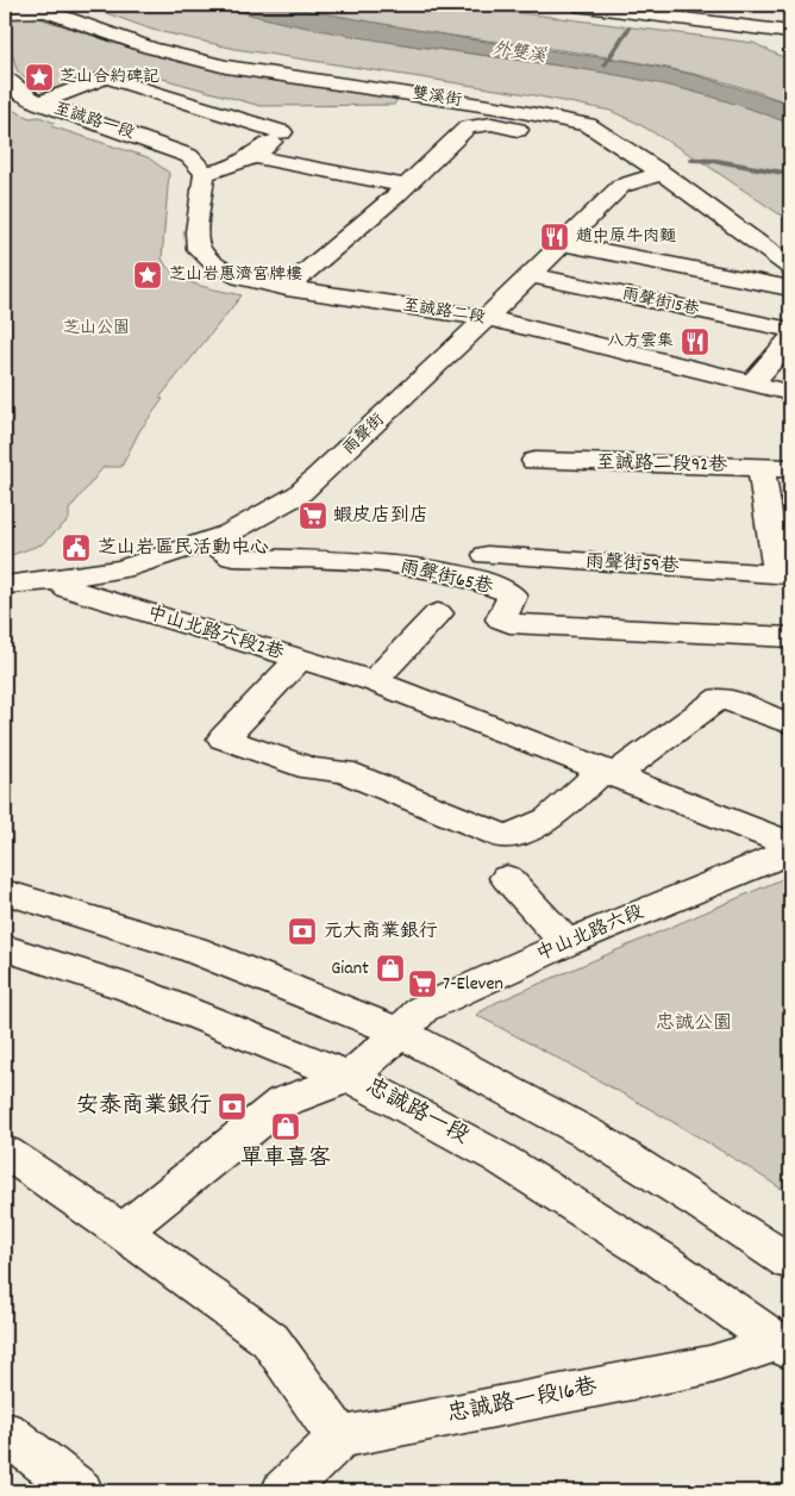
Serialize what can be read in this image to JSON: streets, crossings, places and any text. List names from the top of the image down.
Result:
{
  "streets": {
    "street": [
      "雙溪街",
      "至誠路一段",
      "雨聲街15巷",
      "至誠路二段",
      "雨聲街",
      "至誠路二段92巷",
      "雨聲街59巷",
      "雨聲街65巷",
      "中山北路六段2巷",
      "中山北路六段",
      "忠誠路一段",
      "忠誠路一段16巷"
    ]
  },
  "crossings": [
    ["雙溪街", "雨聲街"],
    ["至誠路一段", "至誠路二段"],
    ["雨聲街15巷", "雨聲街"],
    ["至誠路二段", "雨聲街"],
    ["雨聲街", "雨聲街65巷"],
    ["雨聲街", "中山北路六段2巷"],
    ["中山北路六段2巷", "中山北路六段"],
    ["中山北路六段", "忠誠路一段"],
    ["忠誠路一段", "忠誠路一段16巷"]
  ],
  "water": ["外雙溪"],
  "parks": ["芝山公園", "忠誠公園"],
  "places": {
    "place": ["芝山合約碑記", "芝山岩惠濟宮牌樓"],
    "restaurant": ["趙中原牛肉麵", "八方雲集"],
    "supermarket": ["蝦皮店到店", "7-Eleven"],
    "public building": ["芝山岩區民活動中心"],
    "bank": ["元大商業銀行", "安泰商業銀行"],
    "shop": ["Giant", "單車喜客"]
  }
}
